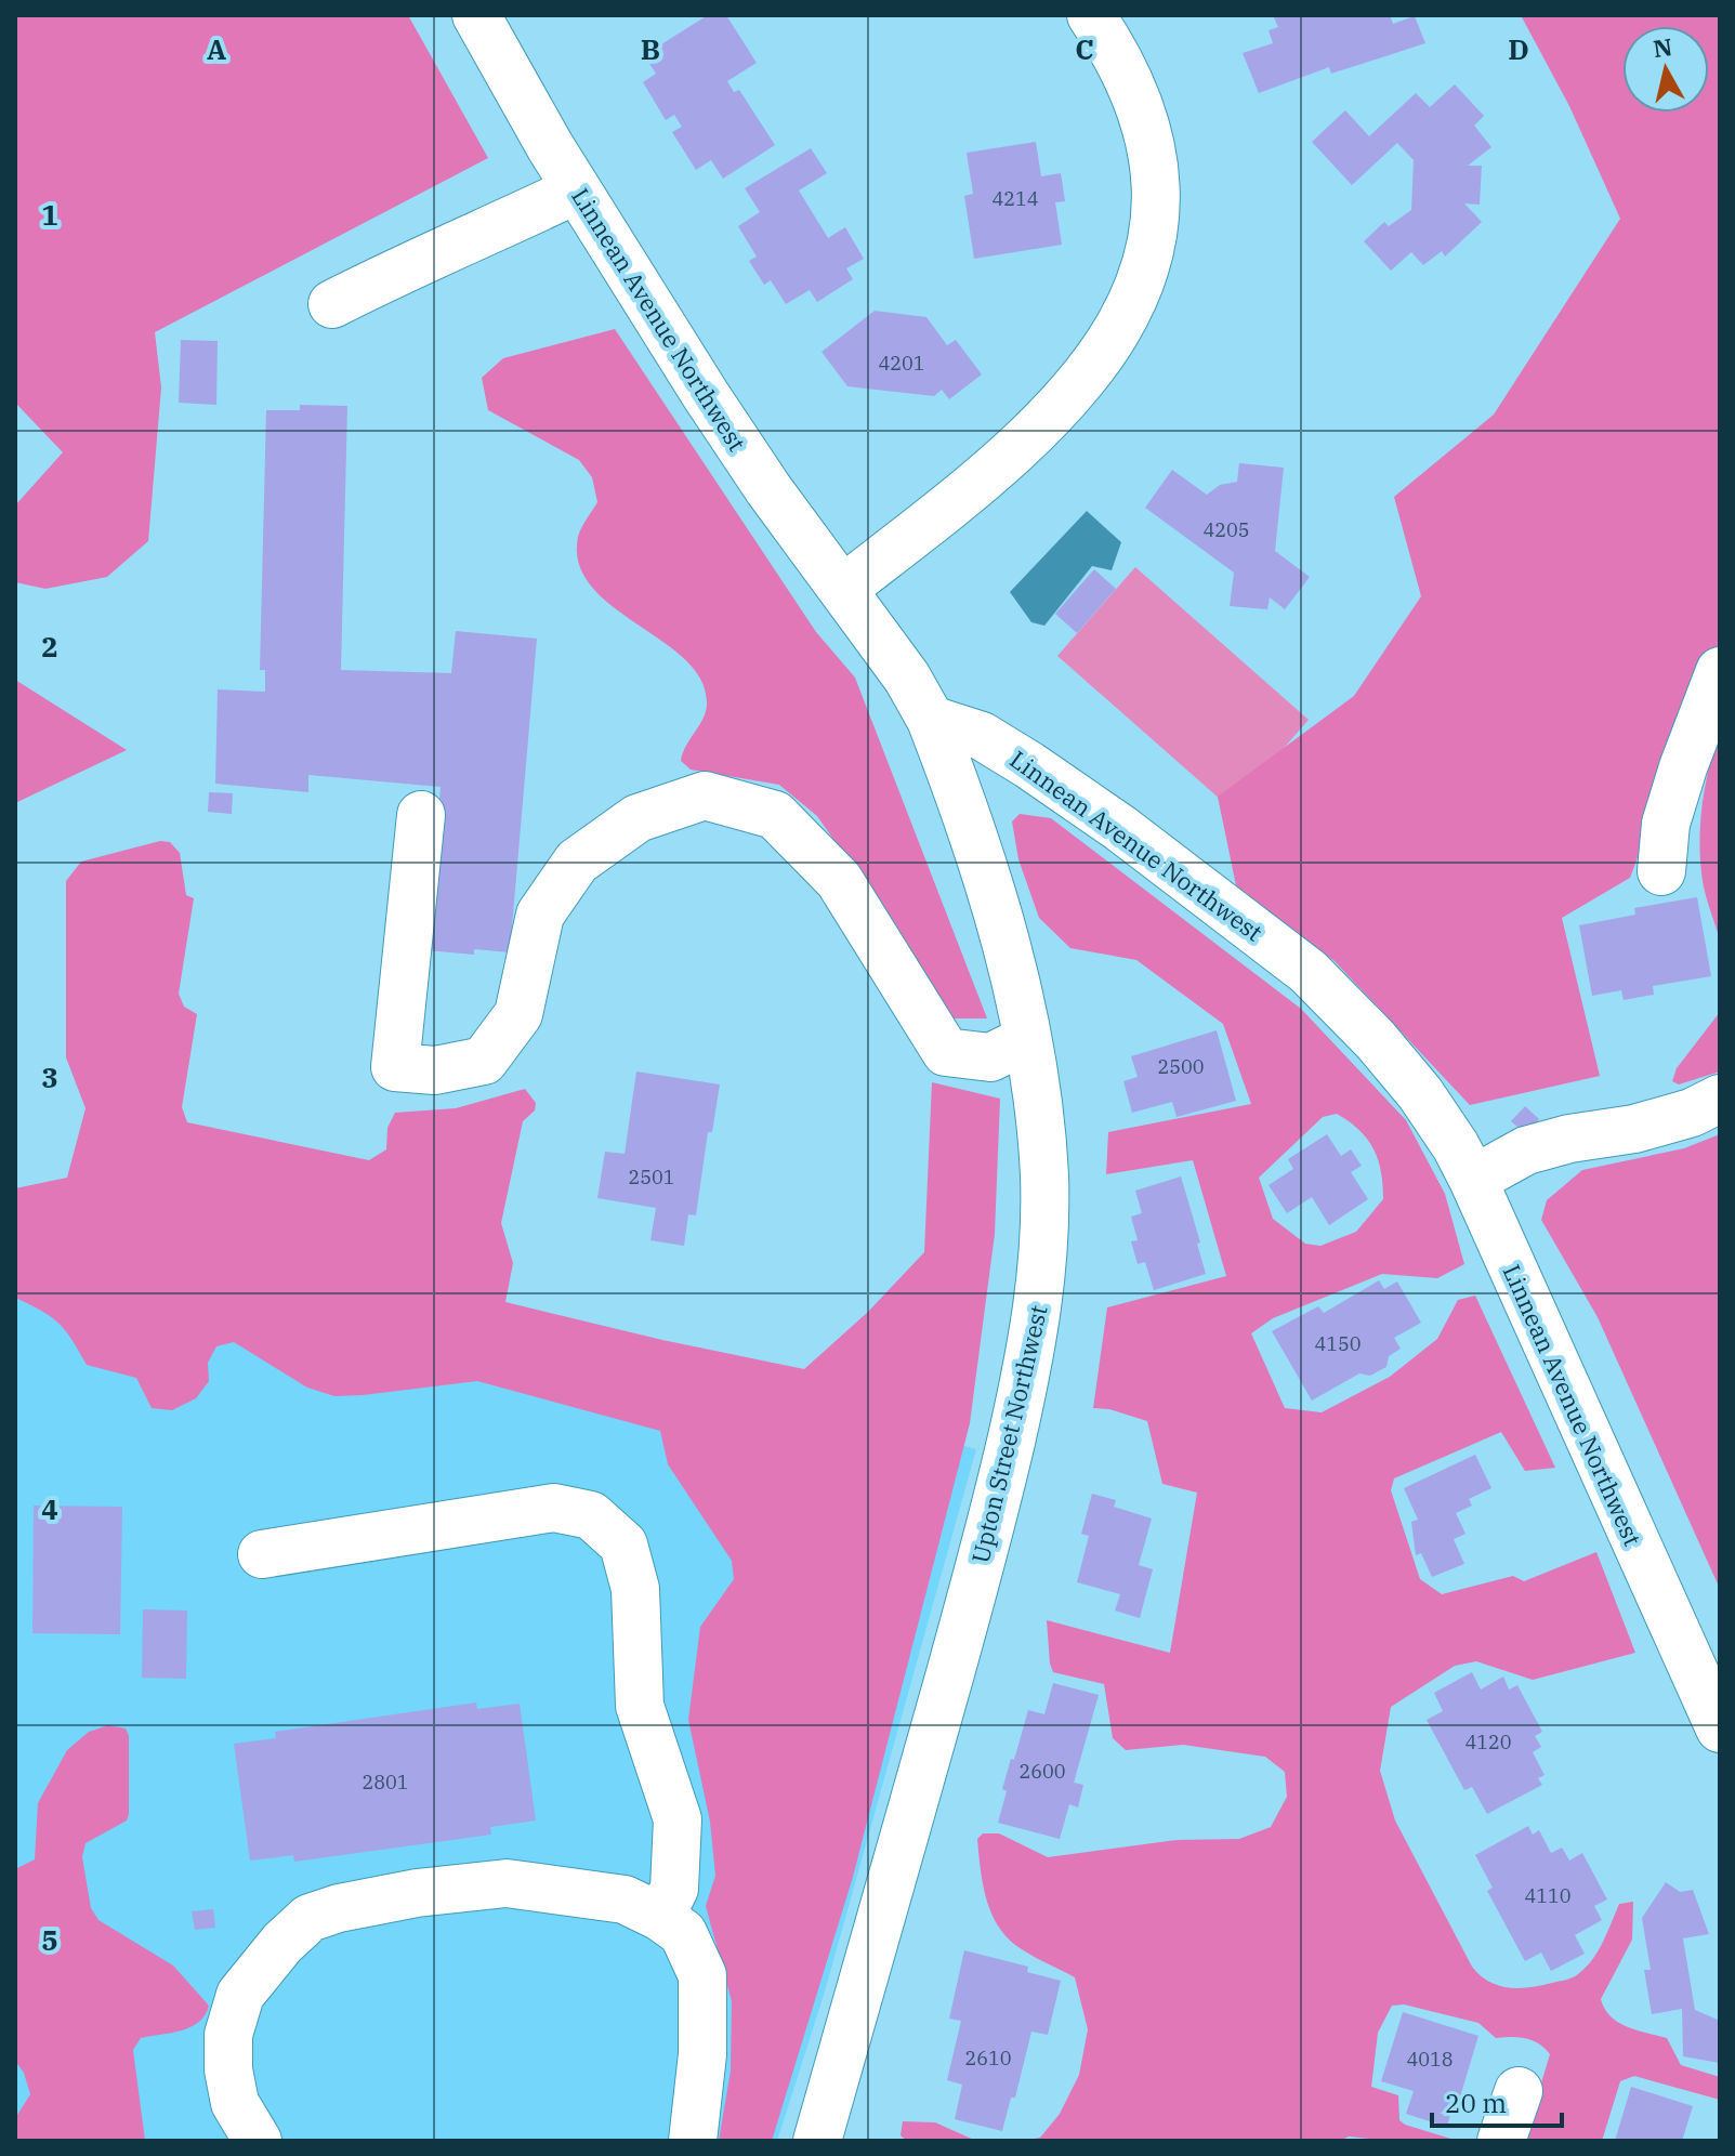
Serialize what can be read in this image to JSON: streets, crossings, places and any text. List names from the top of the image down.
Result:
{
  "streets": {
    "street": ["Linnean Avenue Northwest", "Upton Street Northwest"]
  },
  "crossings": [
    ["Linnean Avenue Northwest", "Upton Street Northwest"]
  ],
  "house_numbers": [
    "4214",
    "4201",
    "4205",
    "2500",
    "2501",
    "4150",
    "4120",
    "2600",
    "2801",
    "4110",
    "2610",
    "4018"
  ],
  "scale_bar": "20 m",
  "north": "top",
  "grid": {
    "columns": [
      "A",
      "B",
      "C",
      "D"
    ],
    "rows": [
      "1",
      "2",
      "3",
      "4",
      "5"
    ]
  }
}
